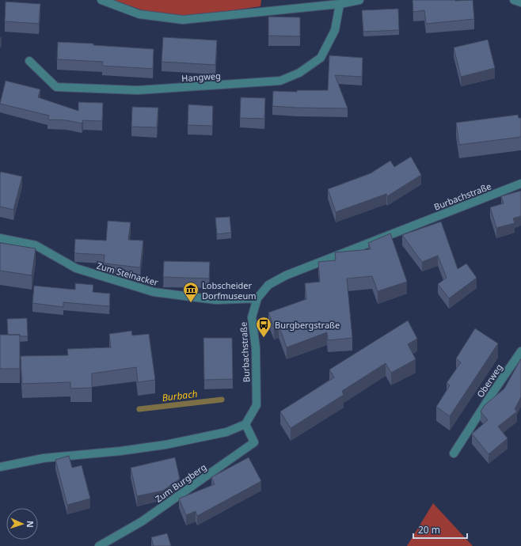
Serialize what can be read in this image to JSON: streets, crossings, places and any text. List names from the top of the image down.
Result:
{
  "streets": {
    "street": [
      "Hangweg",
      "Burbachstraße",
      "Zum Steinacker",
      "Oberweg",
      "Zum Burgberg"
    ]
  },
  "crossings": [
    ["Burbachstraße", "Zum Steinacker"],
    ["Burbachstraße", "Zum Burgberg"]
  ],
  "water": ["Burbach"],
  "places": {
    "museum": ["Lobscheider Dorfmuseum"],
    "bus stop": ["Burgbergstraße"]
  },
  "scale_bar": "20 m",
  "north": "right"
}
